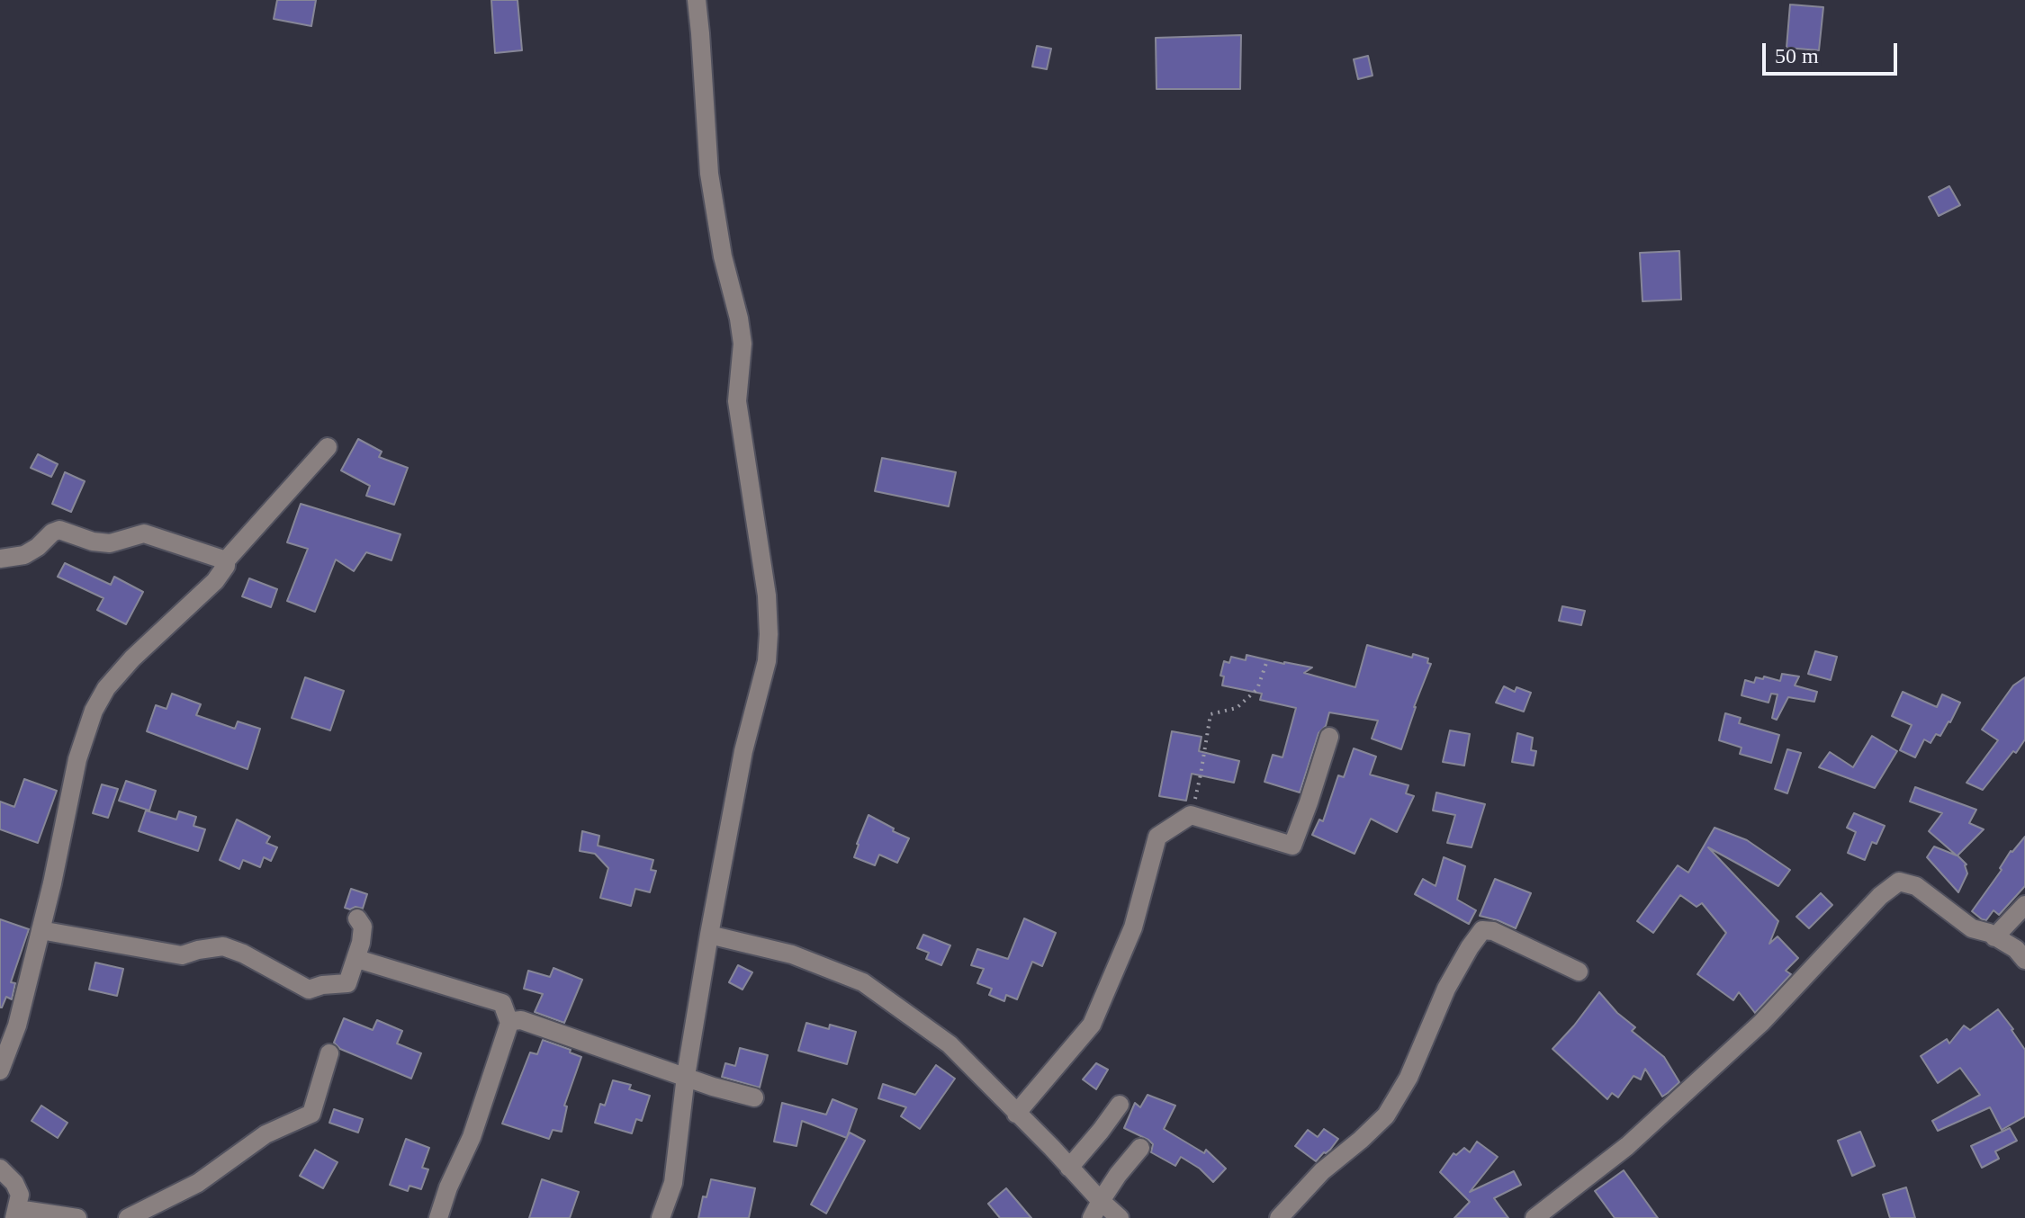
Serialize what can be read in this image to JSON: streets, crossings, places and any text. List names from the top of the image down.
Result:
{
  "scale_bar": "50 m"
}
